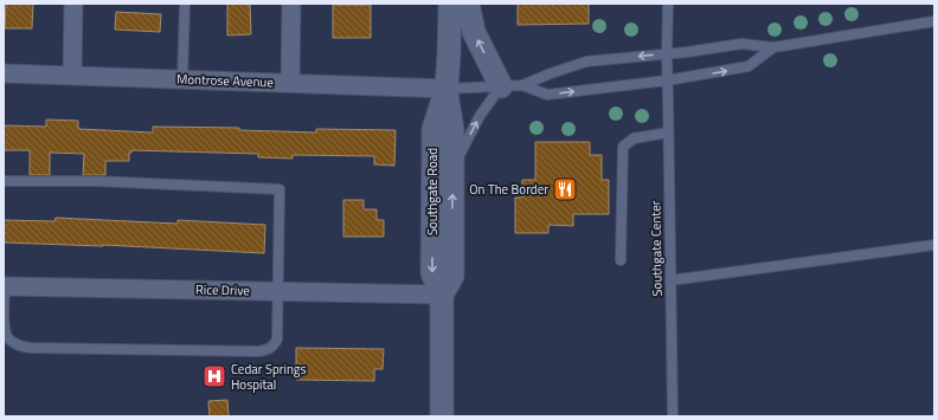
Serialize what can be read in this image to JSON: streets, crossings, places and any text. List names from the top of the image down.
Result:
{
  "streets": {
    "street": ["Montrose Avenue", "Southgate Road", "Rice Drive"],
    "lane": ["Southgate Center"]
  },
  "crossings": [
    ["Montrose Avenue", "Southgate Road"],
    ["Southgate Road", "Rice Drive"]
  ],
  "places": {
    "restaurant": ["On The Border"],
    "hospital": ["Cedar Springs Hospital"]
  }
}
